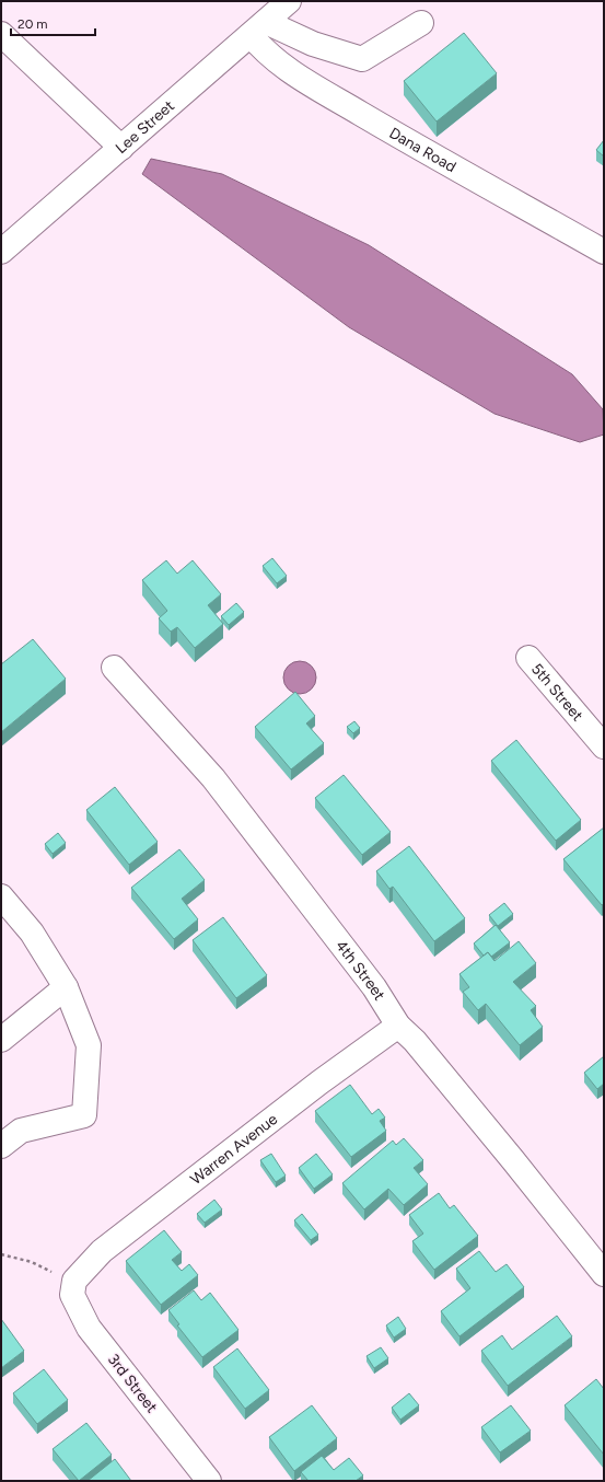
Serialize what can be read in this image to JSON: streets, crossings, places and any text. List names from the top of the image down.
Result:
{
  "streets": {
    "street": [
      "Lee Street",
      "Dana Road",
      "5th Street",
      "4th Street",
      "Warren Avenue",
      "3rd Street"
    ]
  },
  "crossings": [
    ["Lee Street", "Dana Road"],
    ["4th Street", "Warren Avenue"],
    ["Warren Avenue", "3rd Street"]
  ],
  "scale_bar": "20 m"
}
